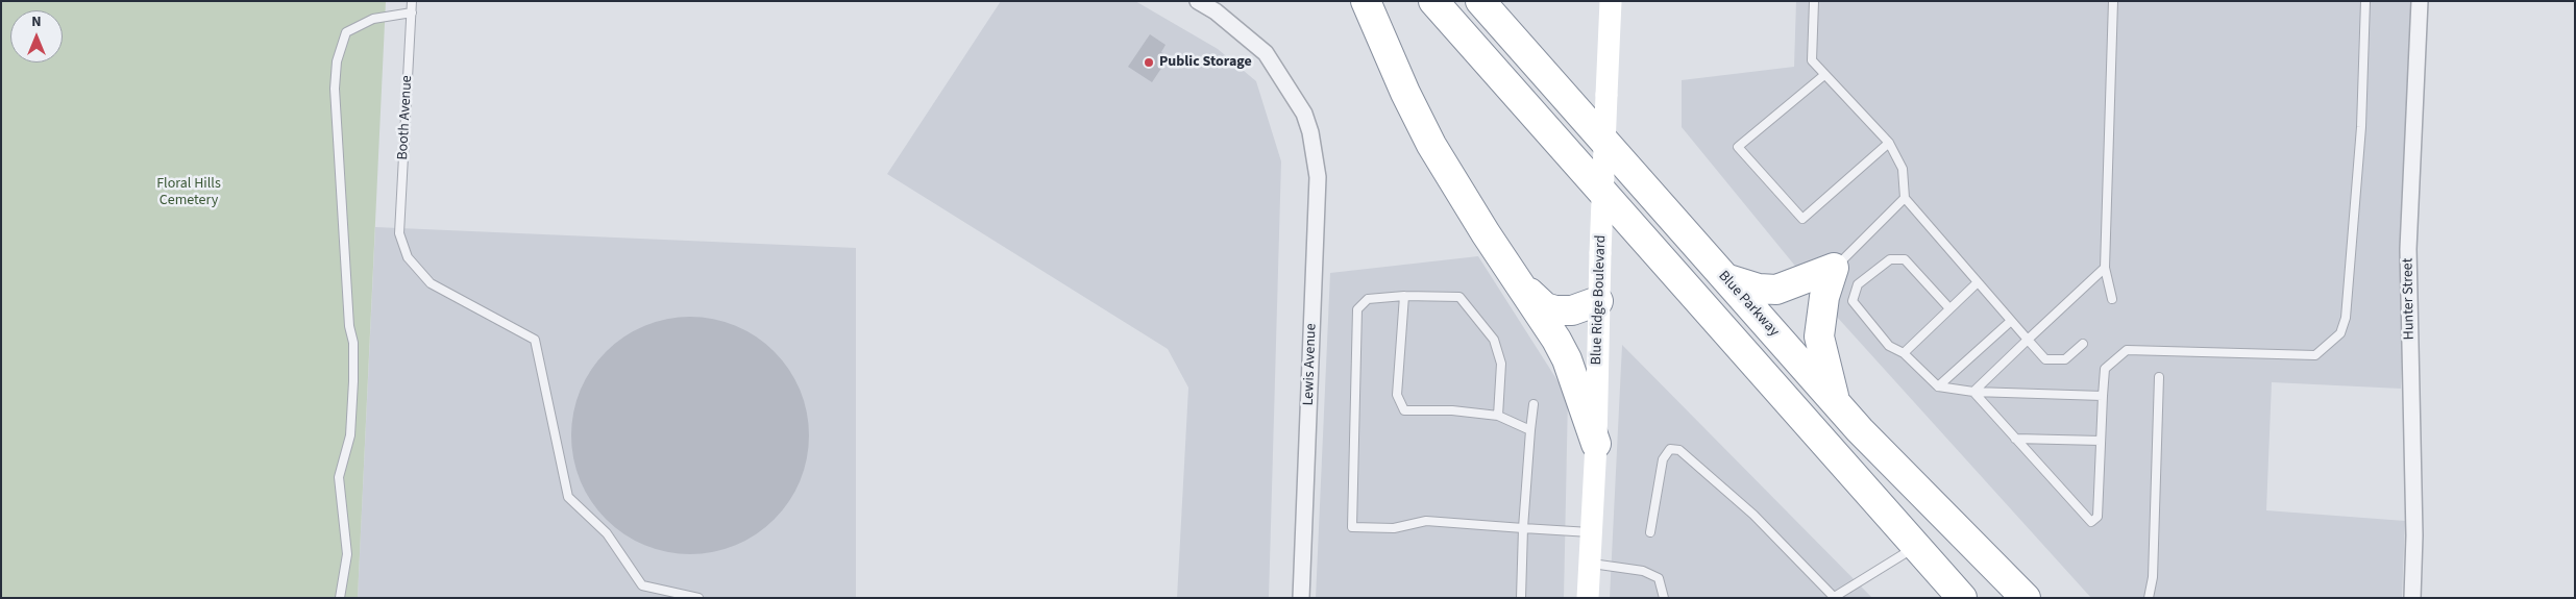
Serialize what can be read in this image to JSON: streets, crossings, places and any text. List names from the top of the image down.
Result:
{
  "streets": {
    "highway": ["Blue Parkway"],
    "main road": ["Blue Ridge Boulevard"],
    "street": ["Hunter Street", "Lewis Avenue"],
    "lane": ["Booth Avenue"]
  },
  "parks": ["Floral Hills Cemetery"],
  "places": ["Public Storage"],
  "north": "top"
}
